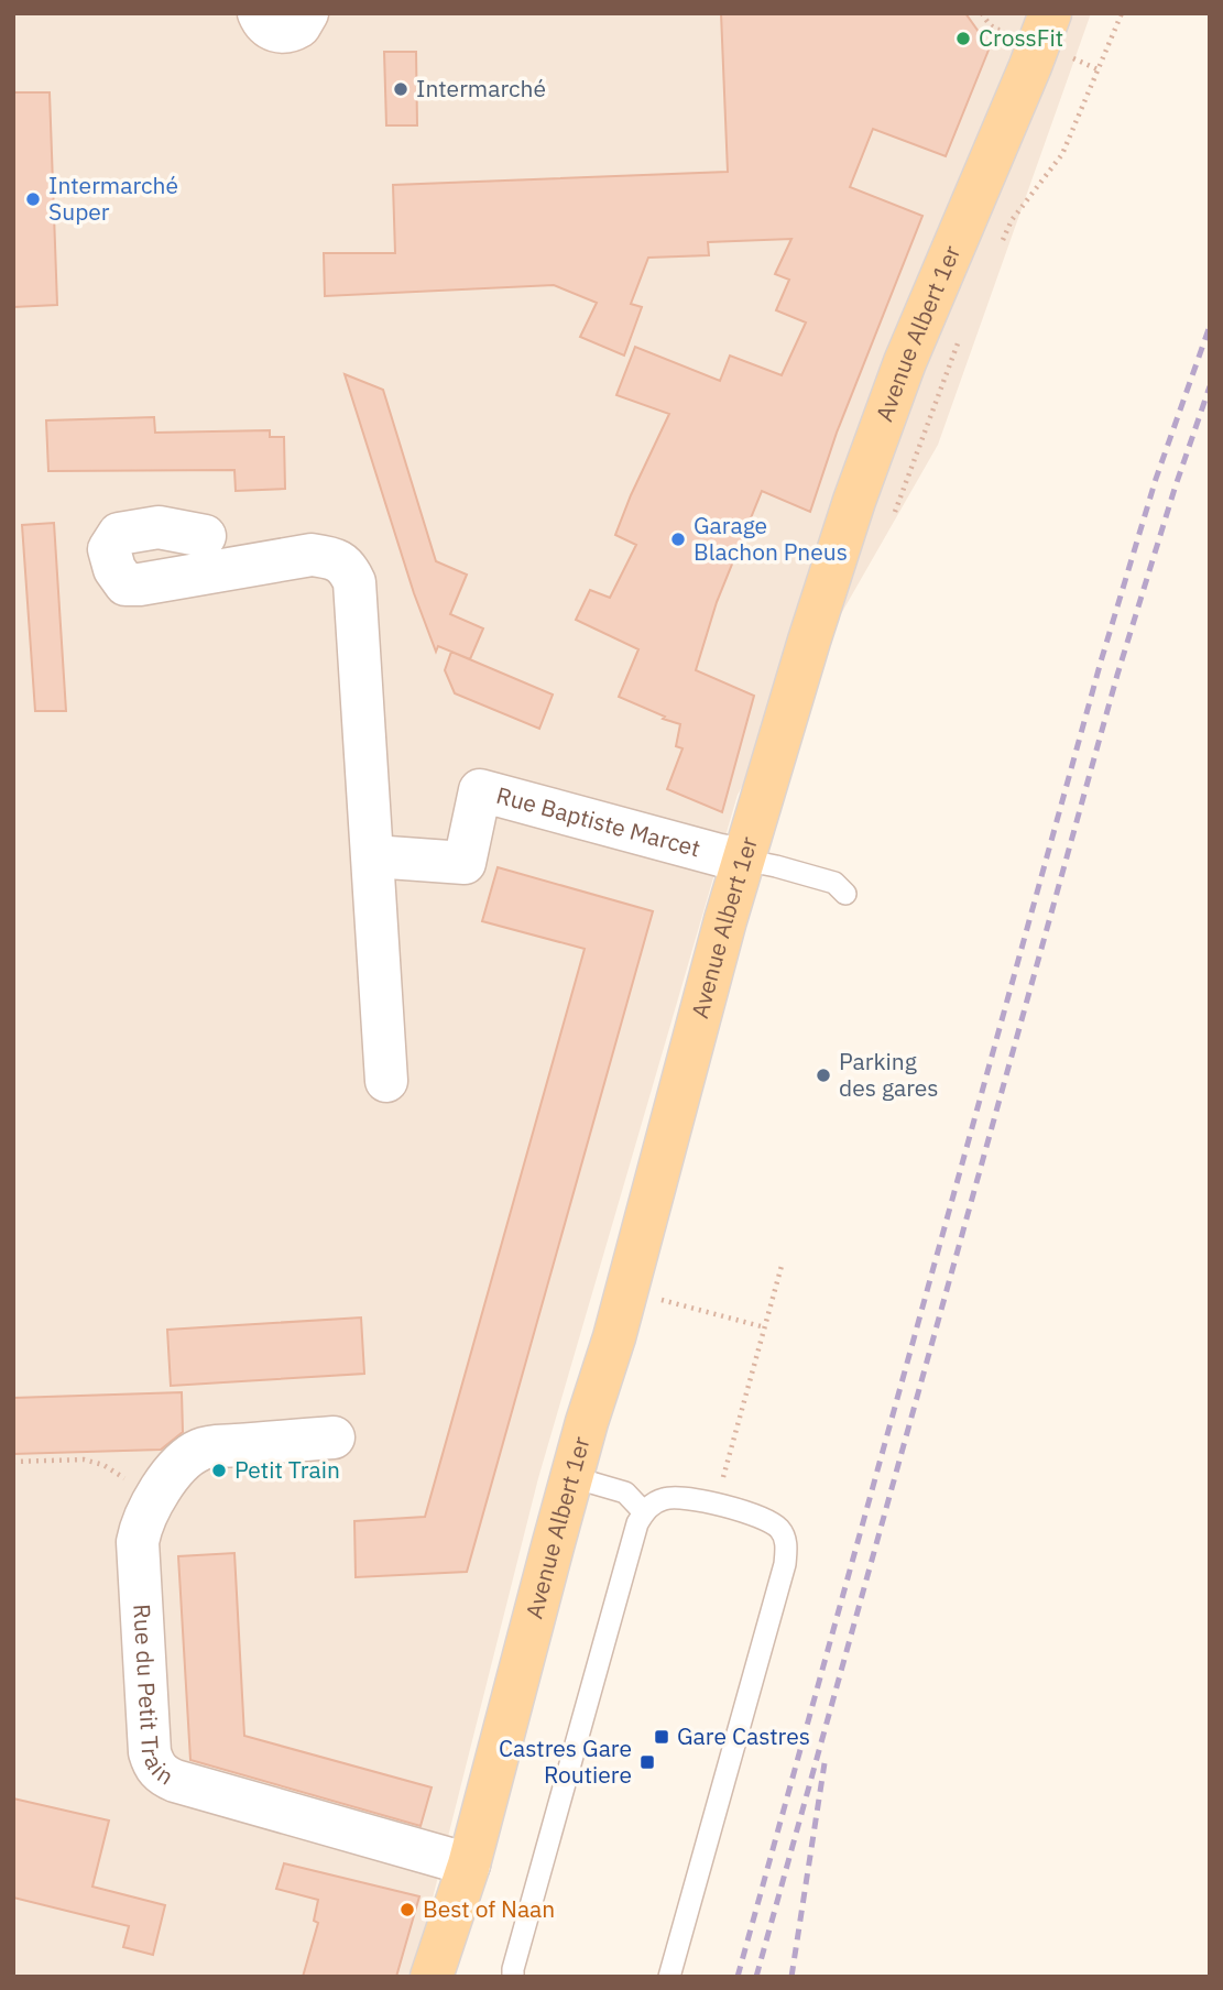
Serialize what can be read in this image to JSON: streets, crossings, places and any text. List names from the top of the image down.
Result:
{
  "streets": {
    "main road": ["Avenue Albert 1er"],
    "street": ["Rue Baptiste Marcet", "Rue du Petit Train"]
  },
  "crossings": [
    ["Avenue Albert 1er", "Rue Baptiste Marcet"],
    ["Avenue Albert 1er", "Rue du Petit Train"]
  ],
  "places": {
    "other": [
      "CrossFit",
      "Intermarché",
      "Intermarché Super",
      "Garage Blachon Pneus",
      "Parking des gares",
      "Petit Train",
      "Best of Naan"
    ],
    "transit": ["Gare Castres", "Castres Gare Routiere"]
  }
}
